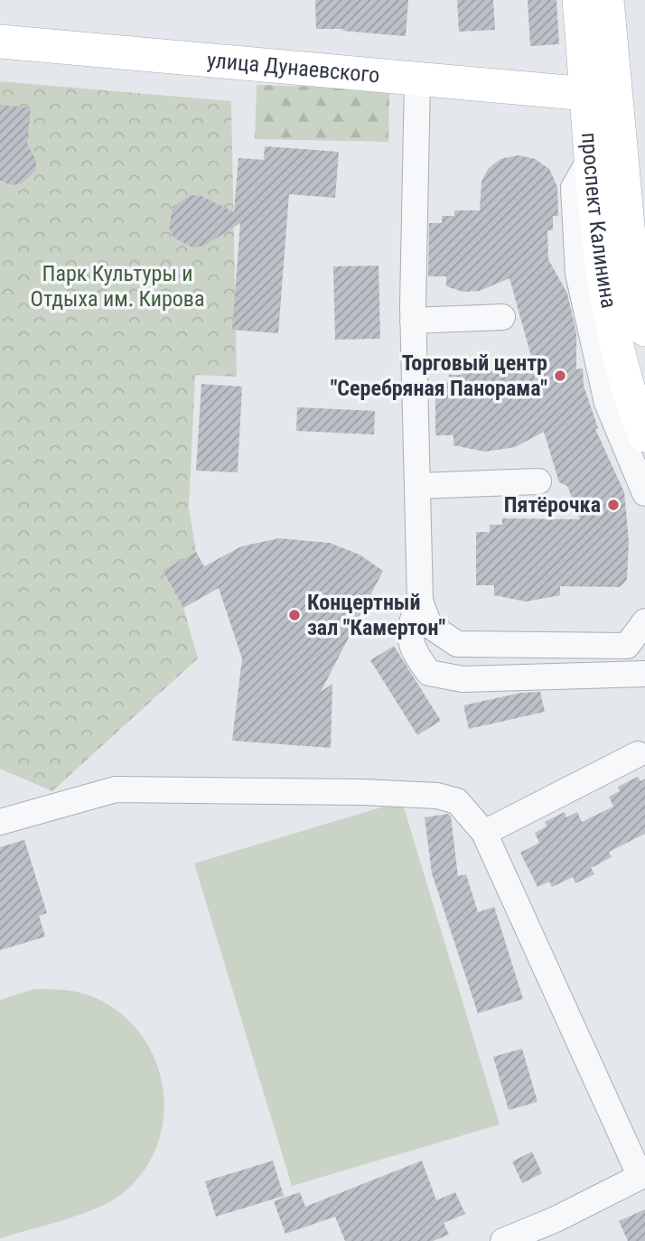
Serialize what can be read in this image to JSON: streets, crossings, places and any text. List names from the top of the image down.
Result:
{
  "streets": {
    "main road": ["улица Дунаевского", "проспект Калинина"]
  },
  "crossings": [
    ["улица Дунаевского", "проспект Калинина"]
  ],
  "parks": ["Парк Культуры и Отдыха им. Кирова"],
  "places": ["Торговый центр \"Серебряная Панорама\"", "Пятёрочка", "Концертный зал \"Камертон\""]
}
